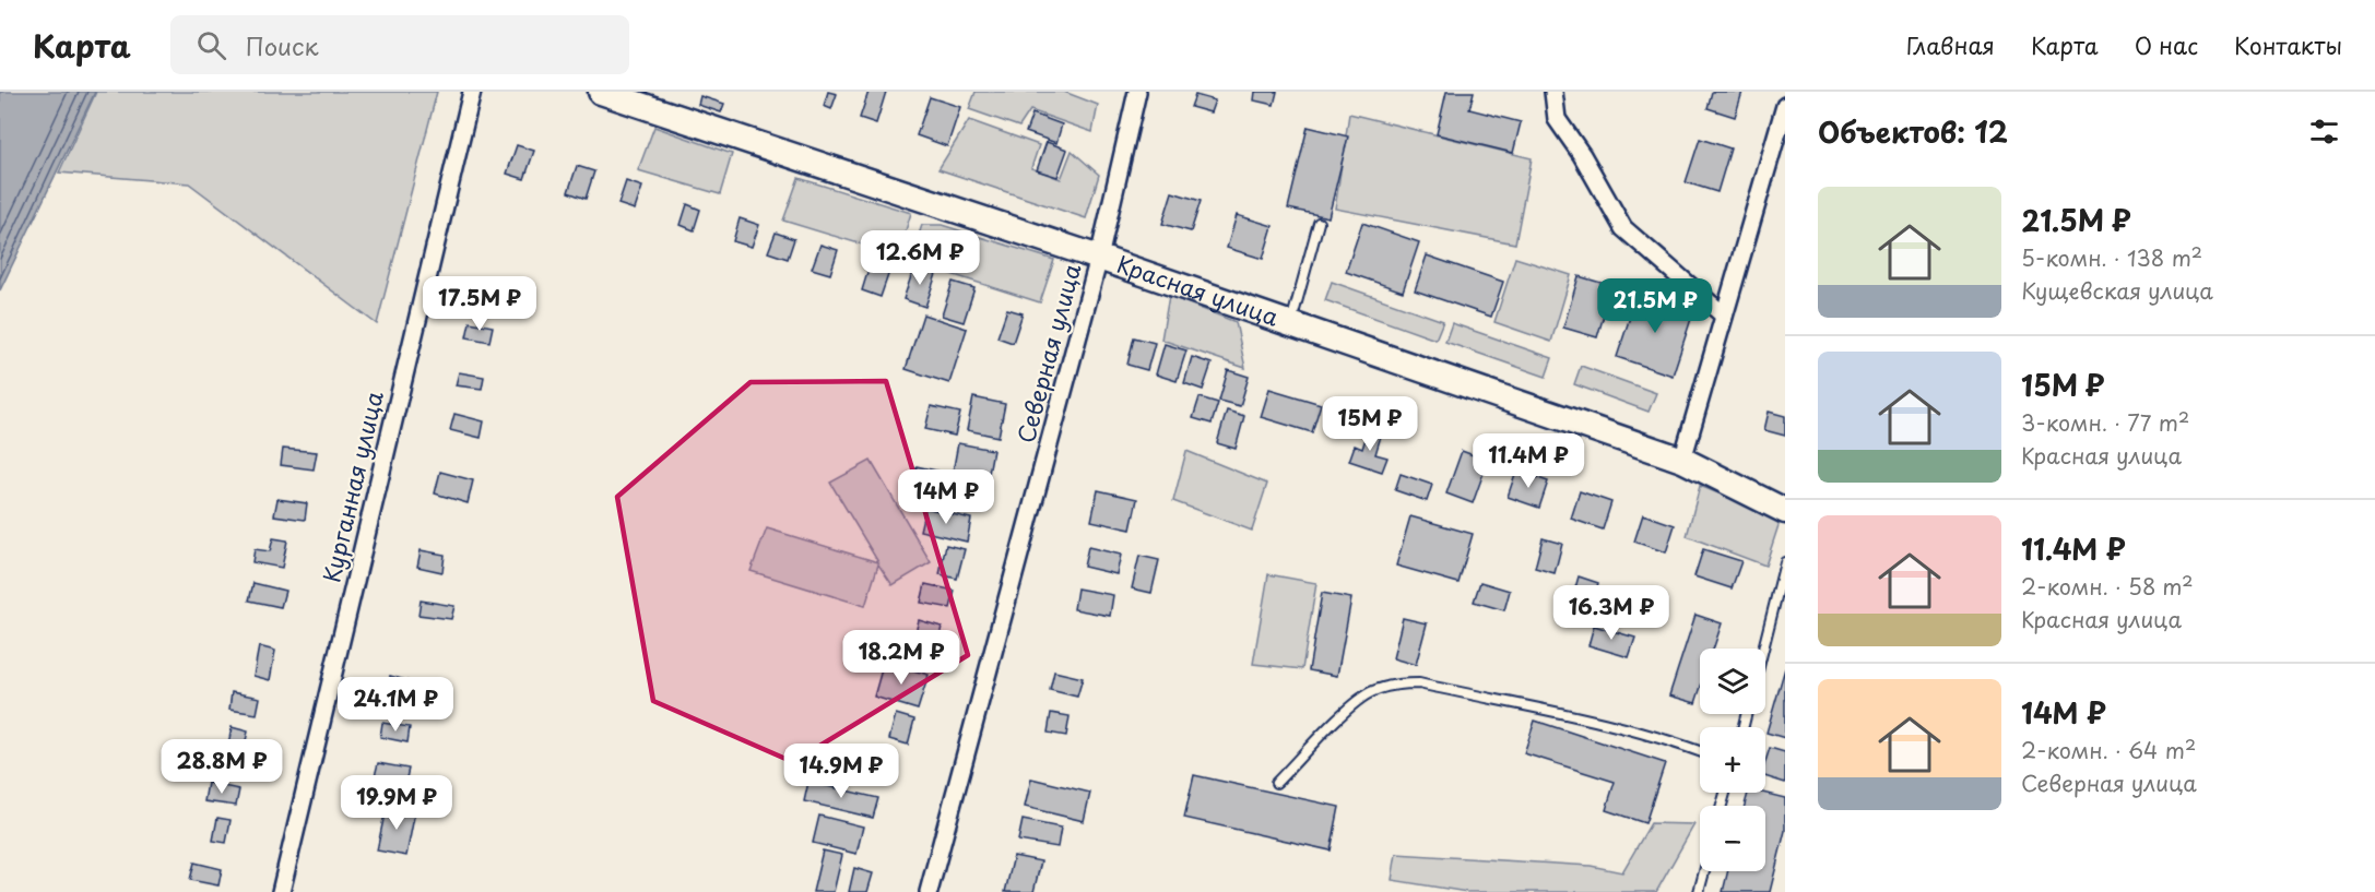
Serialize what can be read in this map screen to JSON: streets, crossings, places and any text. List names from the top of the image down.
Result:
{
  "streets": {
    "street": ["Красная улица", "Северная улица", "Курганная улица"]
  },
  "crossings": [
    ["Красная улица", "Северная улица"]
  ],
  "page": {
    "header": "Карта",
    "search": "Поиск",
    "nav": [
      "Главная",
      "Карта",
      "О нас",
      "Контакты"
    ],
    "heading": "Объектов: 12",
    "list": [
      {
        "name": "21.5M ₽",
        "note": "5-комн. · 138 m² · Кущевская улица"
      },
      {
        "name": "15M ₽",
        "note": "3-комн. · 77 m² · Красная улица"
      },
      {
        "name": "11.4M ₽",
        "note": "2-комн. · 58 m² · Красная улица"
      },
      {
        "name": "14M ₽",
        "note": "2-комн. · 64 m² · Северная улица"
      }
    ],
    "price": [
      "12.6M ₽",
      "17.5M ₽",
      "21.5M ₽",
      "15M ₽",
      "11.4M ₽",
      "14M ₽",
      "16.3M ₽",
      "18.2M ₽",
      "24.1M ₽",
      "28.8M ₽",
      "14.9M ₽",
      "19.9M ₽"
    ],
    "map_buttons": ["+", "−"]
  }
}
